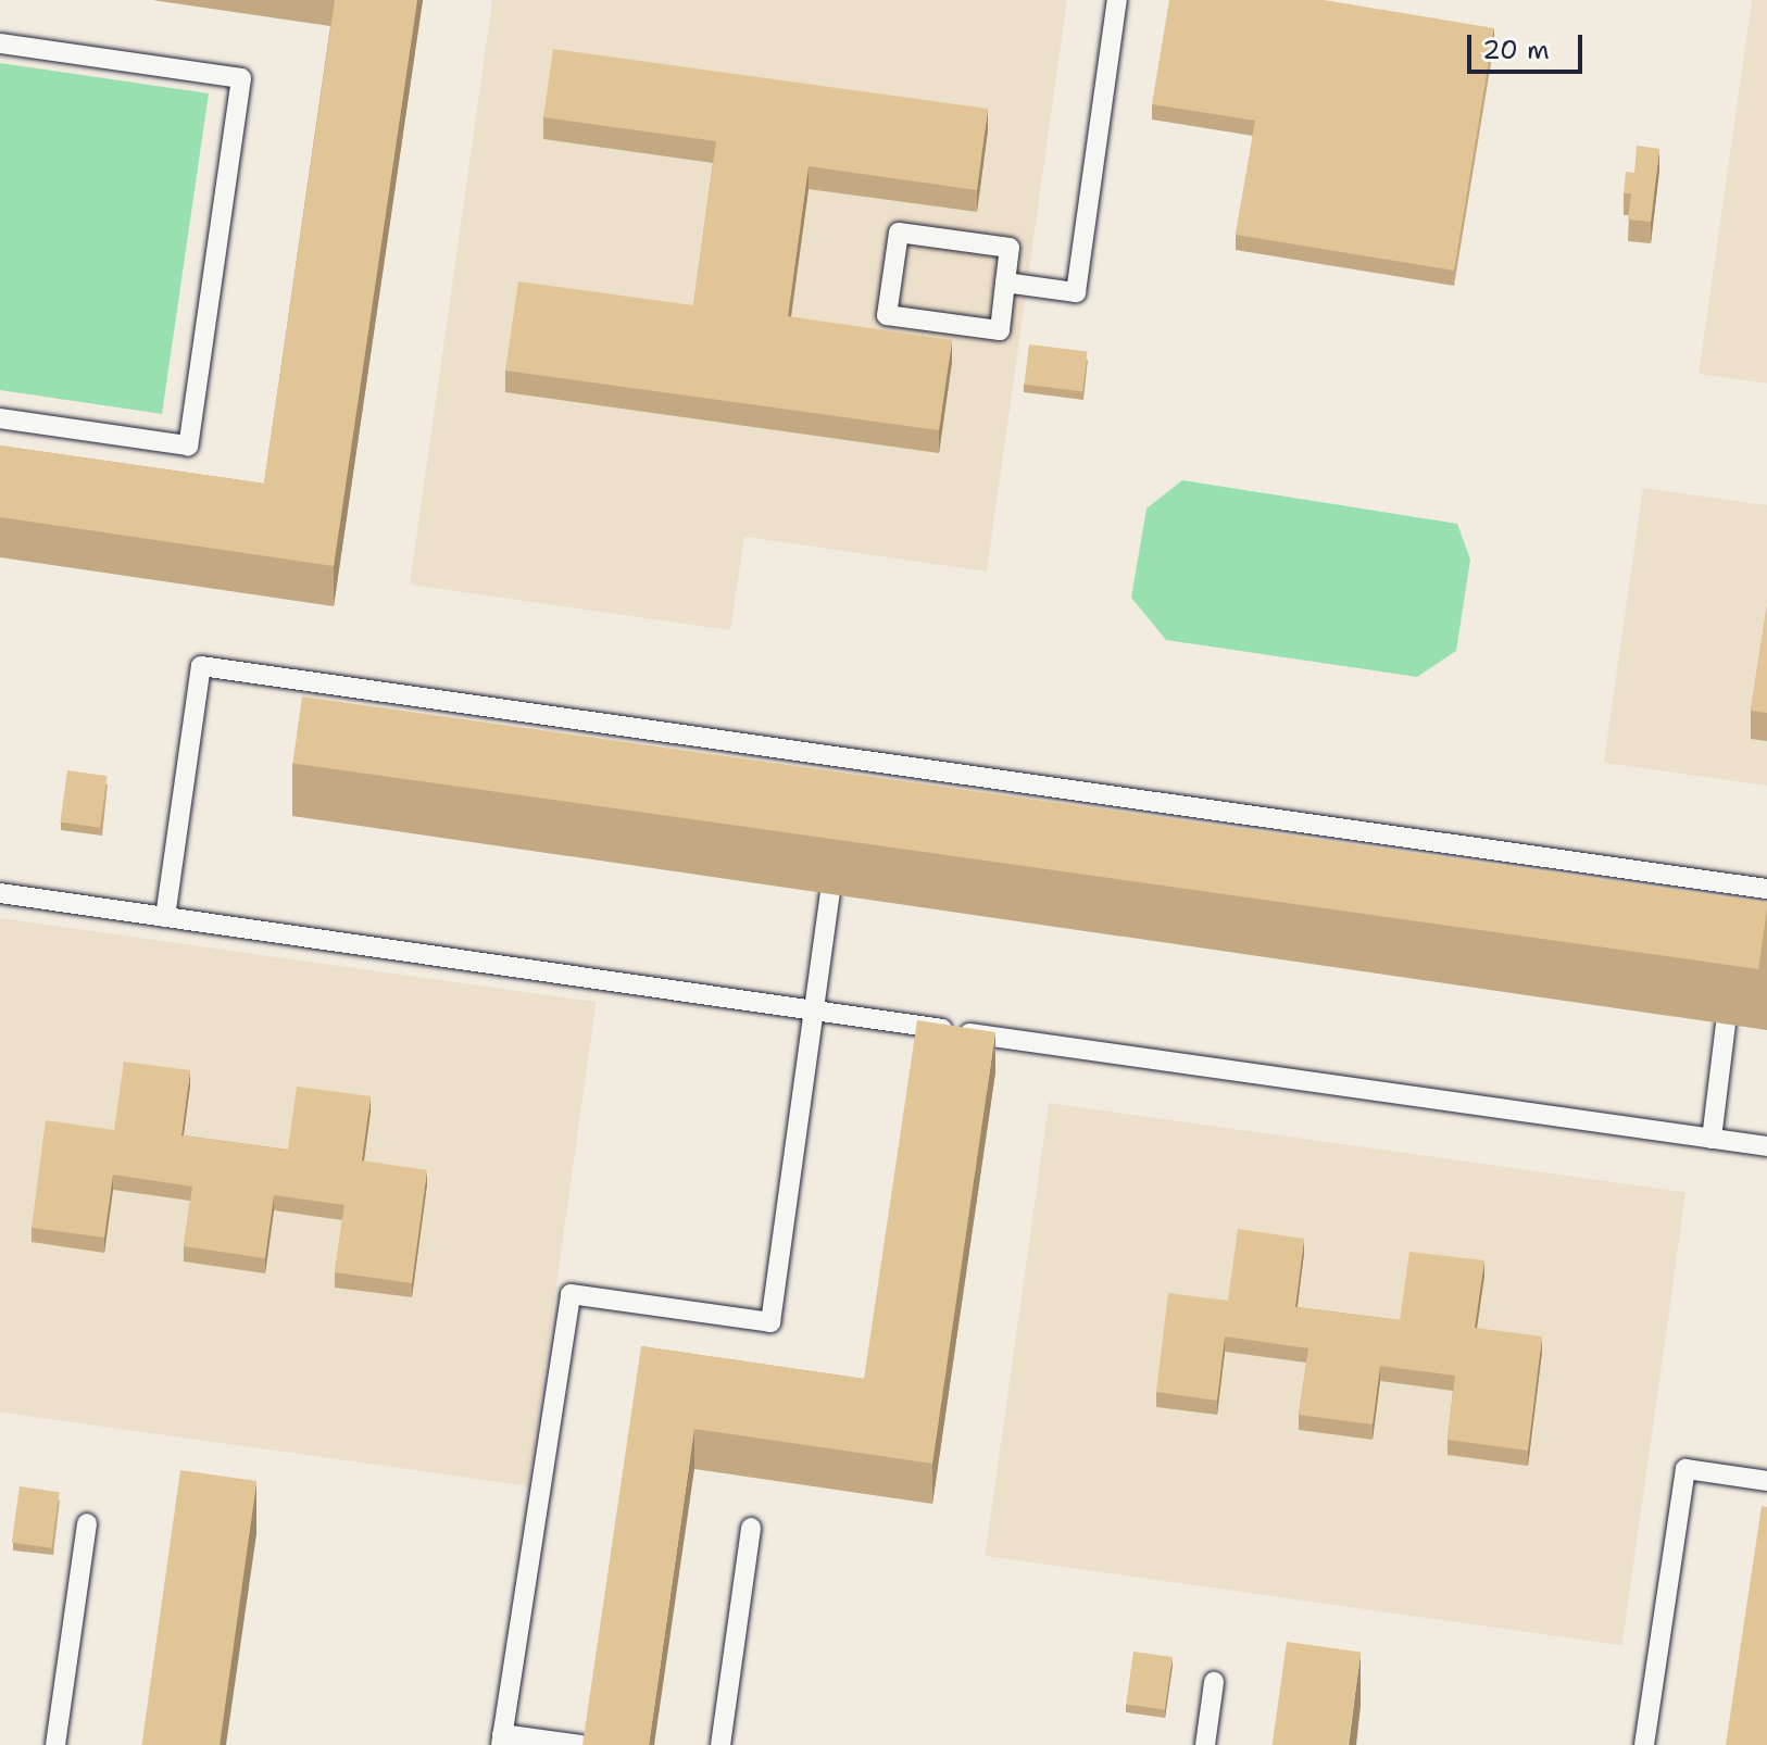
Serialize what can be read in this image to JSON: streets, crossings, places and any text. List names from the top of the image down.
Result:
{
  "scale_bar": "20 m"
}
